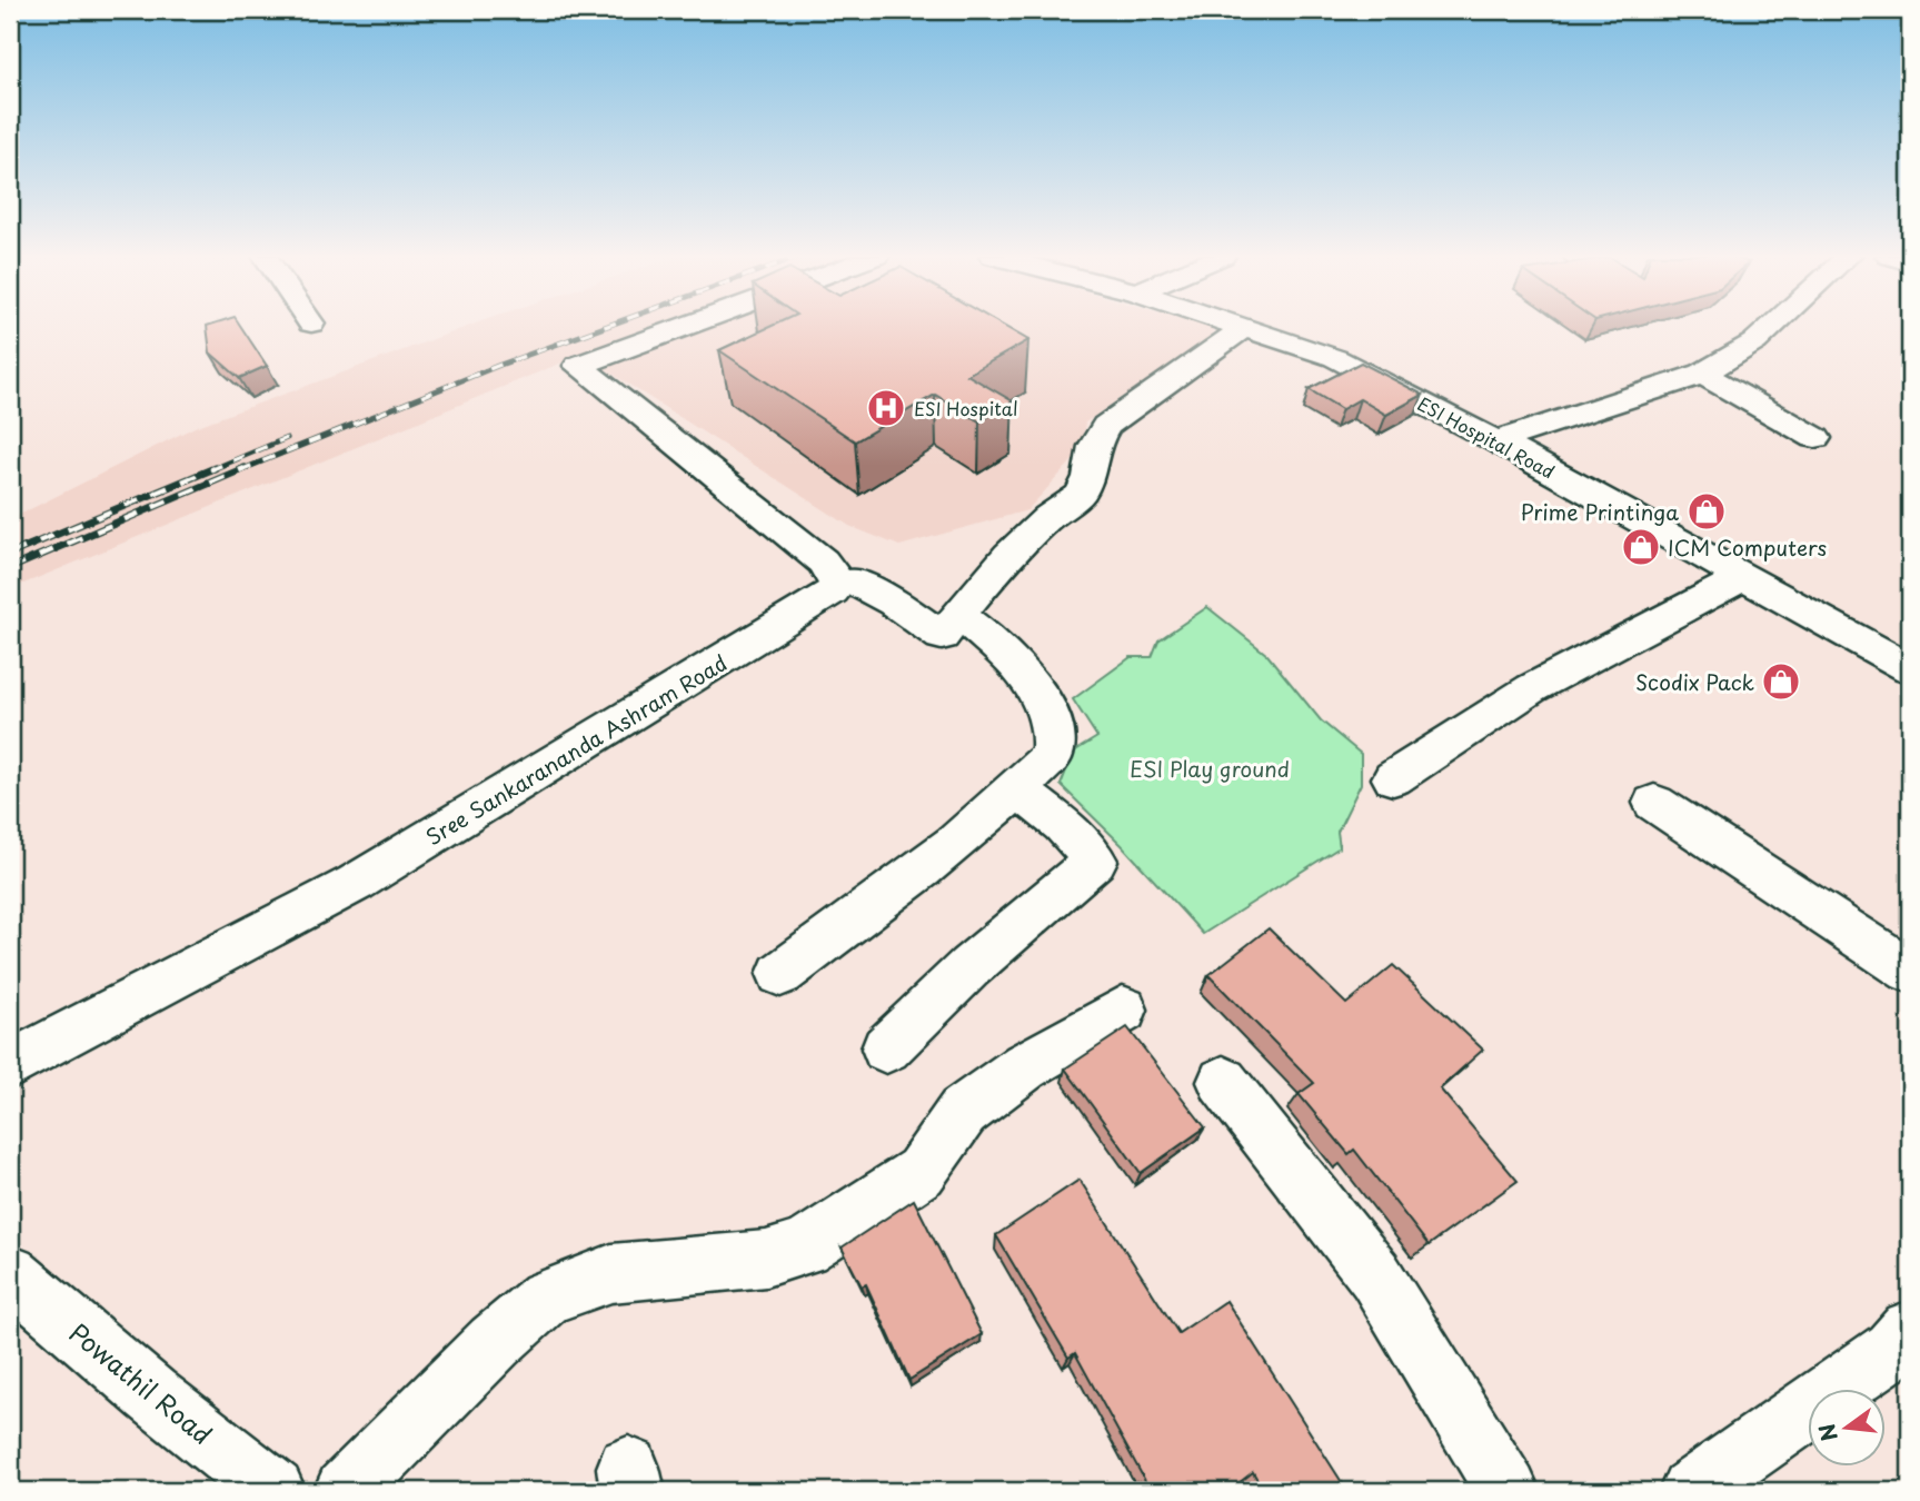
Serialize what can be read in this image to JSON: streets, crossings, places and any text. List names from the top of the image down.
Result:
{
  "streets": {
    "street": ["ESI Hospital Road", "Sree Sankarananda Ashram Road", "Powathil Road"]
  },
  "parks": ["ESI Play ground"],
  "places": {
    "hospital": ["ESI Hospital"],
    "shop": ["Prime Printinga", "ICM Computers", "Scodix Pack"]
  },
  "north": "left"
}
